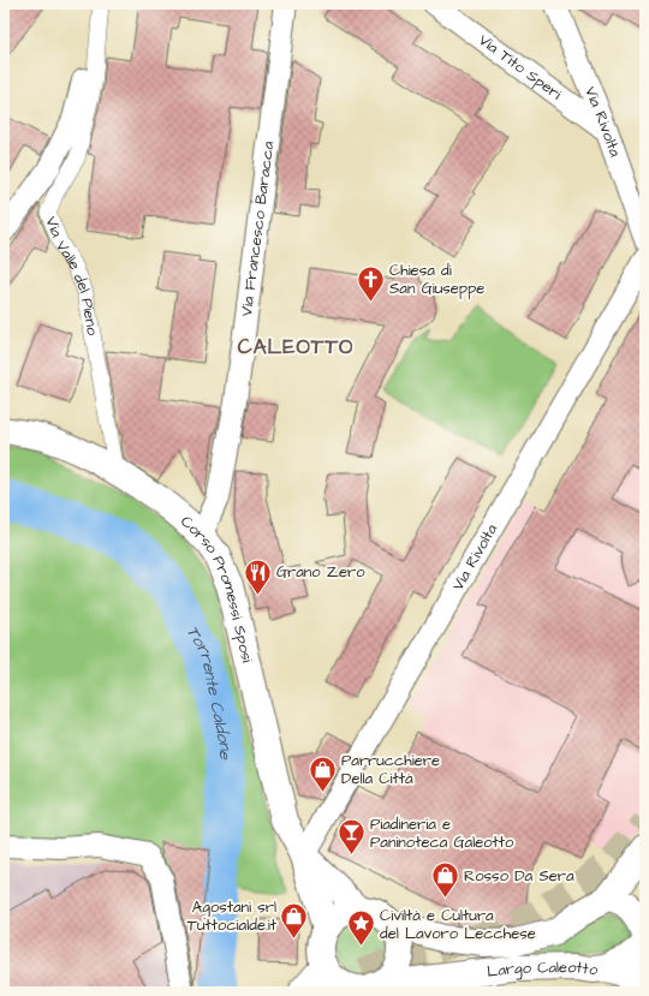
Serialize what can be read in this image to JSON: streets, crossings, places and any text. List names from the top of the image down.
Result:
{
  "streets": {
    "street": [
      "Via Tito Speri",
      "Via Rivolta",
      "Via Francesco Baracca",
      "Via Valle del Pieno",
      "Corso Promessi Sposi",
      "Largo Caleotto"
    ]
  },
  "crossings": [
    ["Via Tito Speri", "Via Rivolta"],
    ["Via Rivolta", "Corso Promessi Sposi"],
    ["Via Francesco Baracca", "Corso Promessi Sposi"],
    ["Via Valle del Pieno", "Corso Promessi Sposi"],
    ["Corso Promessi Sposi", "Largo Caleotto"]
  ],
  "districts": ["CALEOTTO"],
  "water": ["Torrente Caldone"],
  "places": {
    "church": ["Chiesa di San Giuseppe"],
    "restaurant": ["Grano Zero"],
    "shop": ["Parrucchiere Della Città", "Rosso Da Sera", "Agostani srl Tuttocialde.it"],
    "bar": ["Piadineria e Paninoteca Galeotto"],
    "place": ["Civiltà e Cultura del Lavoro Lecchese"]
  }
}
